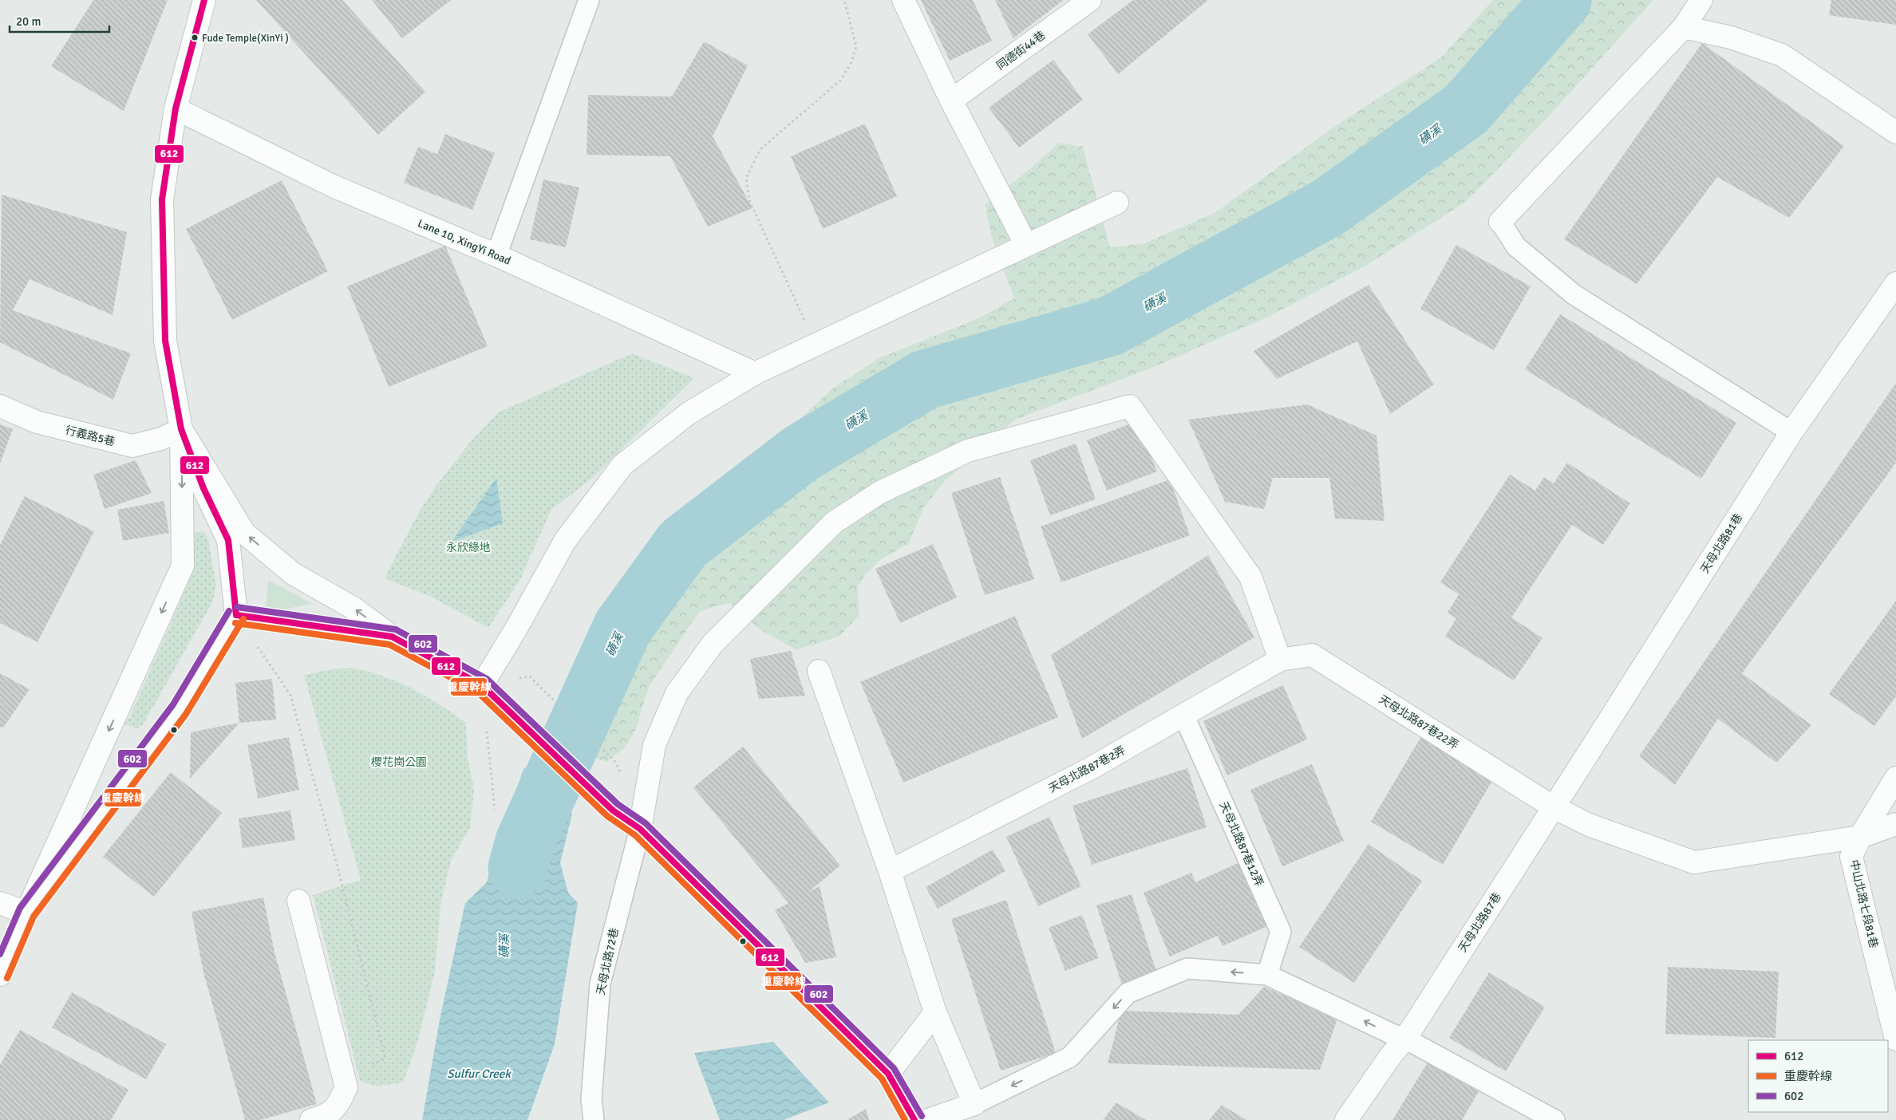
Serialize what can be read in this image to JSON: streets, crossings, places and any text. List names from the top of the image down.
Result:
{
  "streets": {
    "street": [
      "同德街44巷",
      "Lane 10, XingYi Road",
      "行義路5巷",
      "天母北路81巷",
      "天母北路87巷22弄",
      "天母北路87巷2弄",
      "中山北路七段81巷",
      "天母北路87巷"
    ],
    "lane": ["天母北路87巷12弄", "天母北路72巷"]
  },
  "crossings": [
    ["天母北路81巷", "天母北路87巷22弄"],
    ["天母北路81巷", "天母北路87巷"],
    ["天母北路87巷22弄", "天母北路87巷2弄"],
    ["天母北路87巷22弄", "中山北路七段81巷"],
    ["天母北路87巷22弄", "天母北路87巷"],
    ["天母北路87巷2弄", "天母北路87巷12弄"]
  ],
  "water": ["磺溪", "Sulfur Creek"],
  "parks": ["永欣綠地", "櫻花崗公園"],
  "places": ["Fude Temple(XinYi )"],
  "lines": ["transit line 612", "transit line 602", "transit line 重慶幹線"],
  "legend": ["612", "重慶幹線", "602"],
  "scale_bar": "20 m"
}
